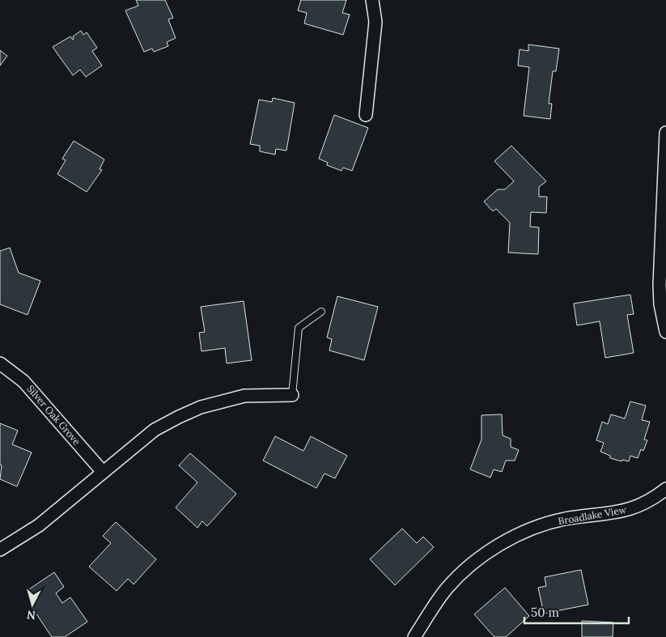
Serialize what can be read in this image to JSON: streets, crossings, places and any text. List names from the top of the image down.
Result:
{
  "streets": {
    "street": ["Silver Oak Grove", "Broadlake View"]
  },
  "scale_bar": "50 m",
  "north": "bottom"
}
